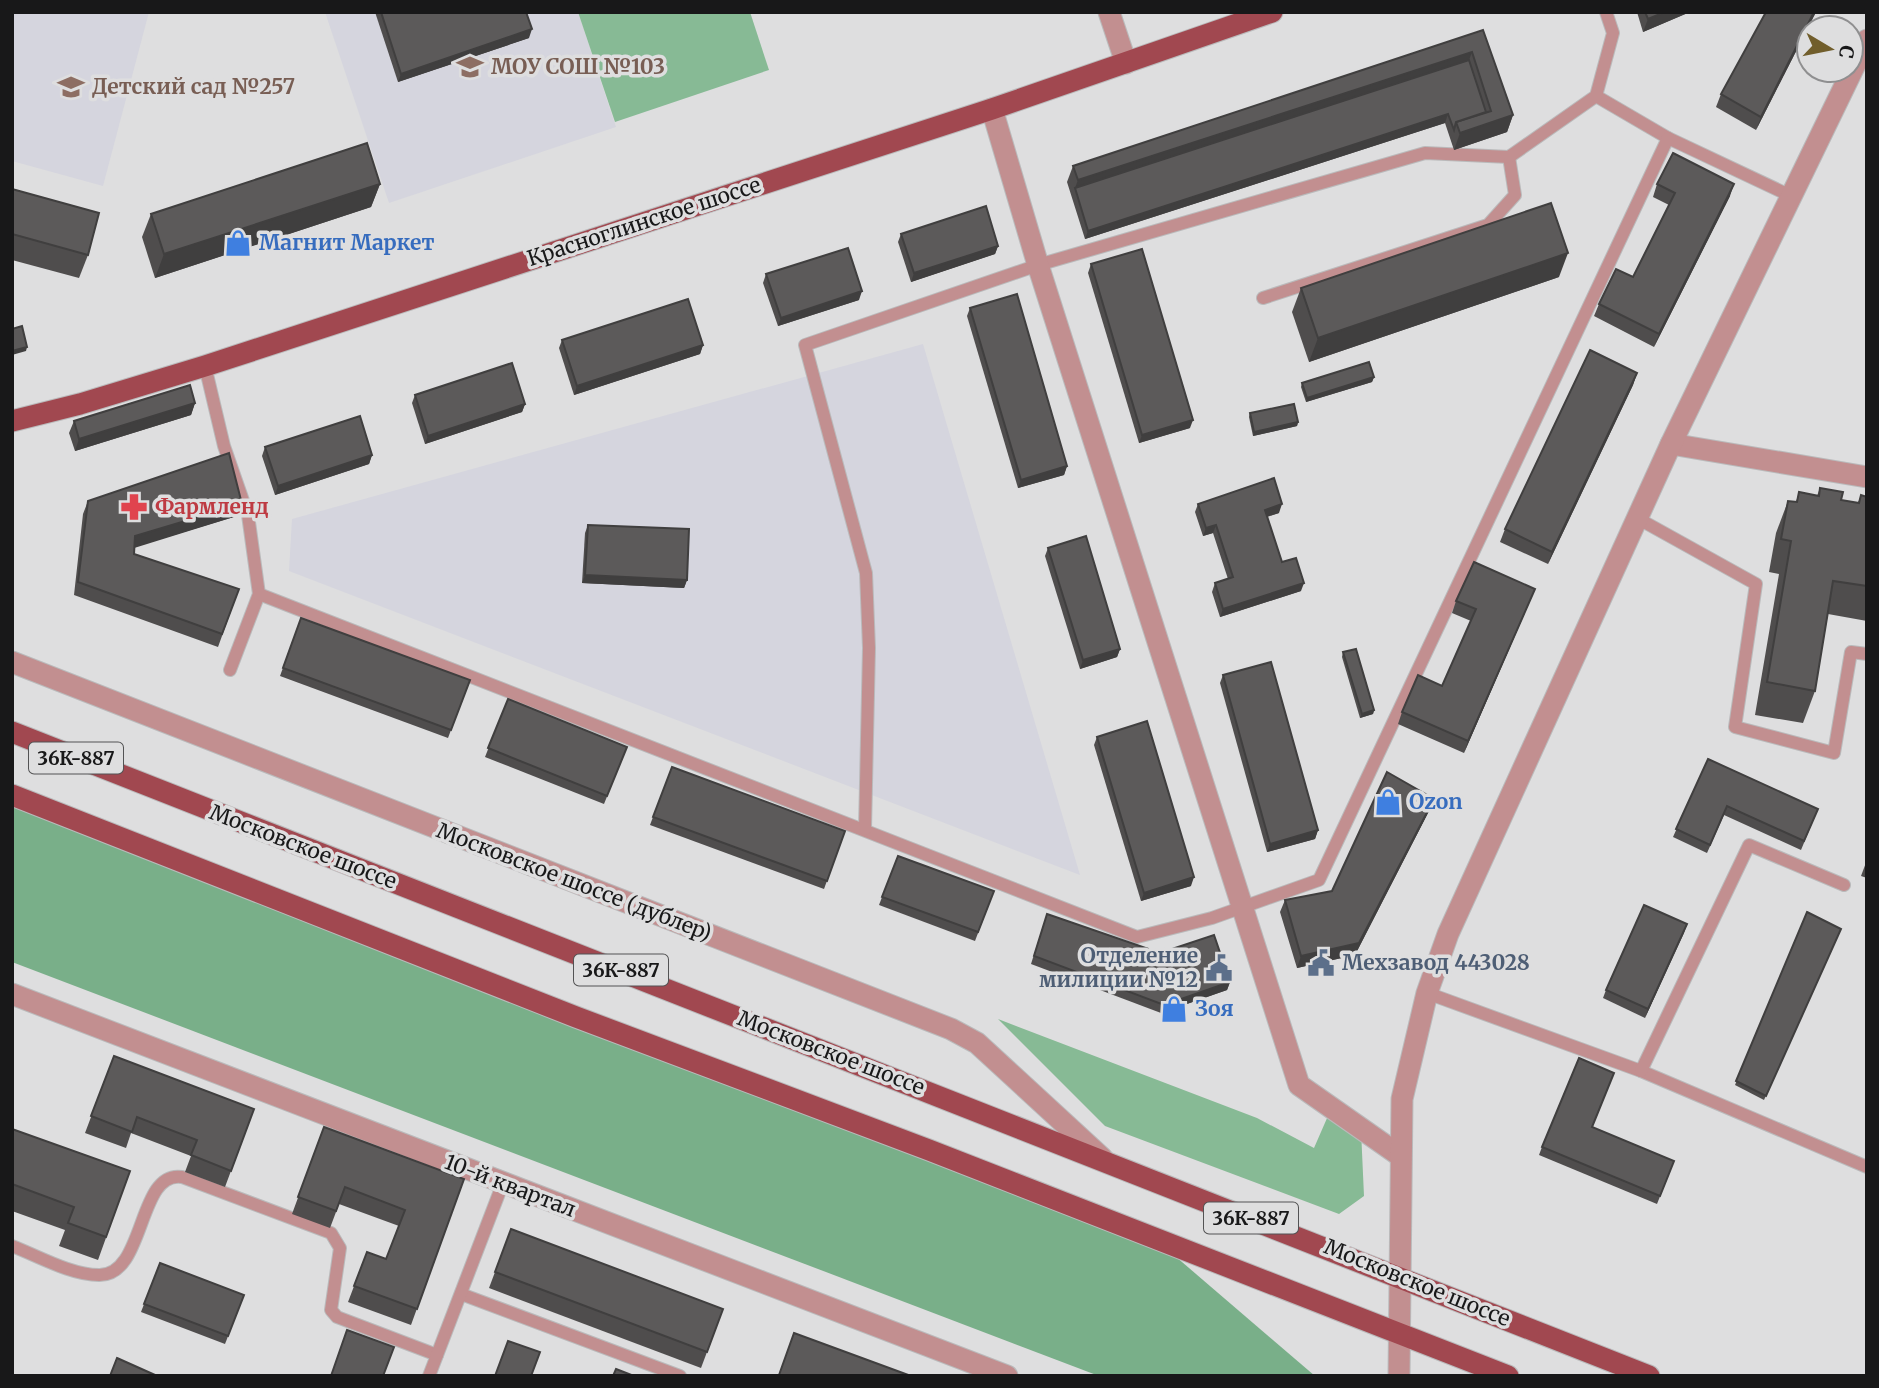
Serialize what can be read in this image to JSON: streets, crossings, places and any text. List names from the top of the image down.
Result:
{
  "streets": {
    "main road": ["Красноглинское шоссе", "36К-887", "Московское шоссе"],
    "street": ["Московское шоссе (дублер)", "10-й квартал"]
  },
  "crossings": [
    ["Московское шоссе", "Московское шоссе (дублер)"]
  ],
  "places": {
    "school or university": ["МОУ СОШ №103", "Детский сад №257"],
    "shop": ["Магнит Маркет", "Ozon", "Зоя"],
    "pharmacy": ["Фармленд"],
    "public building": ["Мехзавод 443028", "Отделение милиции №12"]
  },
  "north": "right"
}
